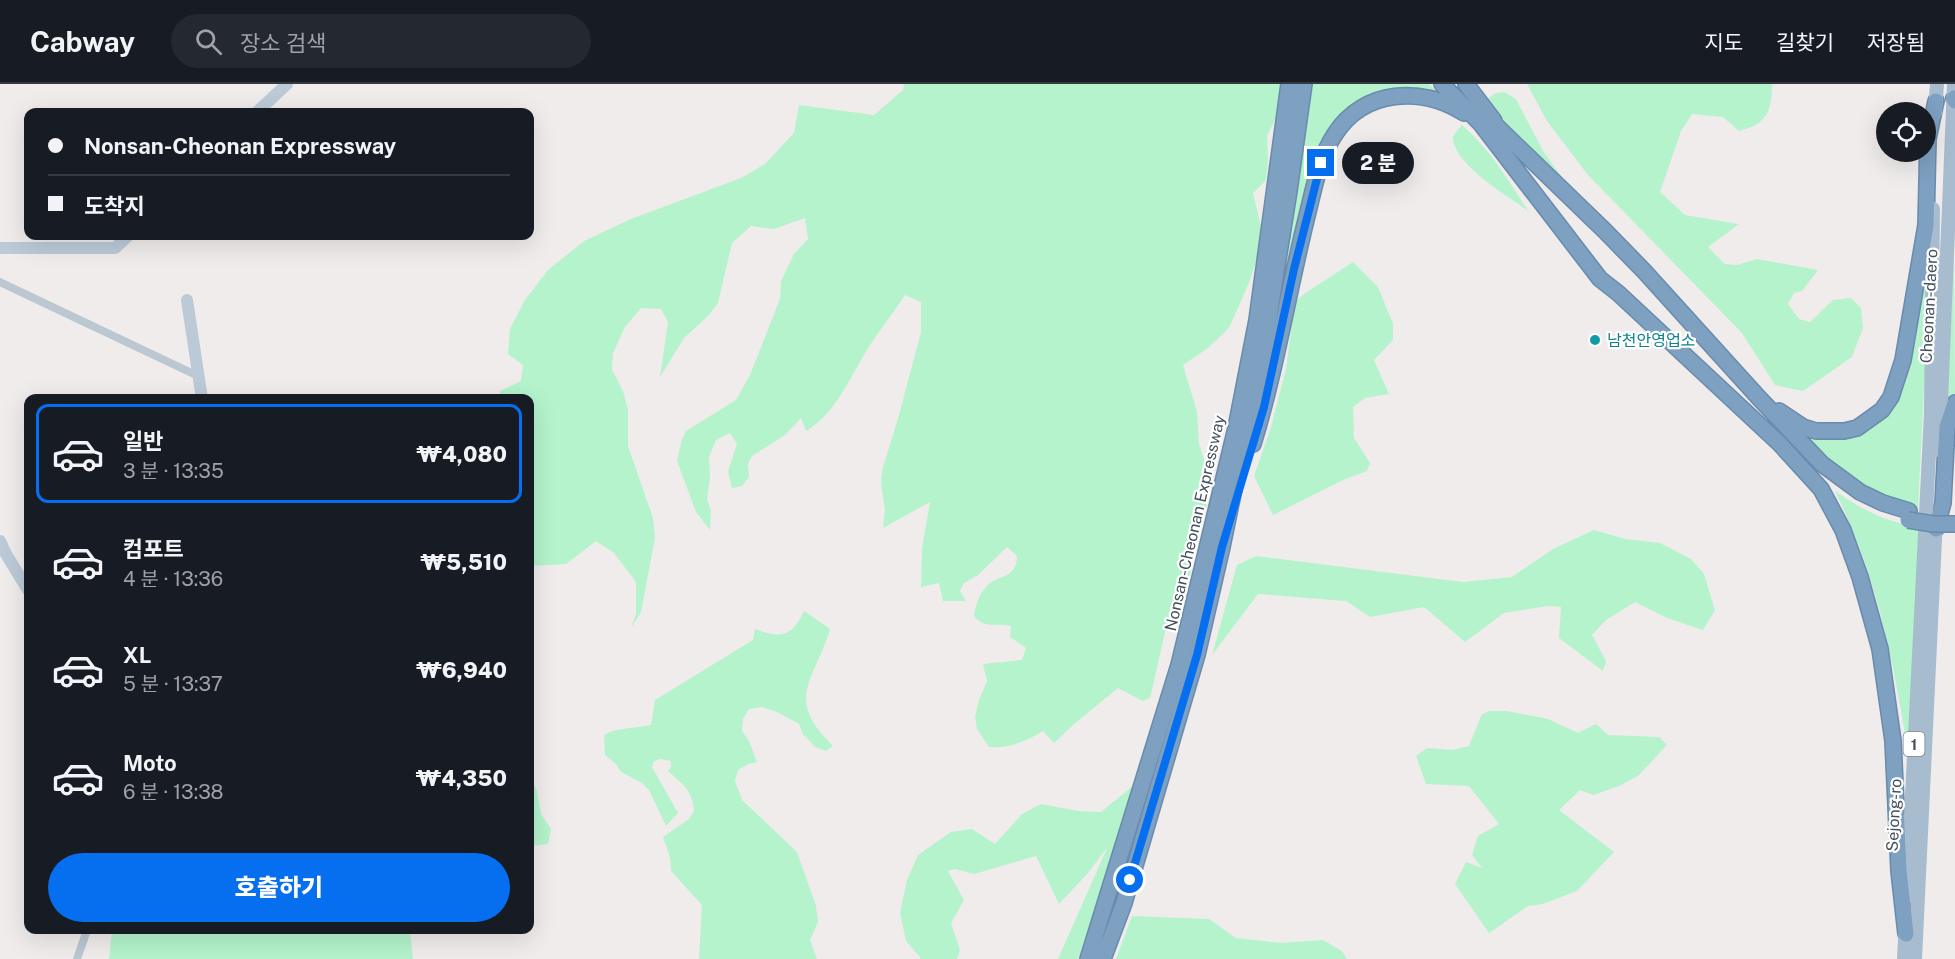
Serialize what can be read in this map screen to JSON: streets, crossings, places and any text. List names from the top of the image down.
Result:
{
  "streets": {
    "highway": ["Nonsan-Cheonan Expressway"],
    "main road": ["Cheonan-daero", "1", "Sejong-ro"]
  },
  "crossings": [
    ["Cheonan-daero", "Sejong-ro"]
  ],
  "places": ["남천안영업소"],
  "page": {
    "header": "Cabway",
    "search": "장소 검색",
    "nav": ["지도", "길찾기", "저장됨"],
    "banner": ["Nonsan-Cheonan Expressway", "도착지"],
    "bubble": "2 분",
    "list": [
      {
        "name": "일반",
        "note": "3 분 · 13:35",
        "value": "₩4,080"
      },
      {
        "name": "컴포트",
        "note": "4 분 · 13:36",
        "value": "₩5,510"
      },
      {
        "name": "XL",
        "note": "5 분 · 13:37",
        "value": "₩6,940"
      },
      {
        "name": "Moto",
        "note": "6 분 · 13:38",
        "value": "₩4,350"
      }
    ],
    "buttons": "호출하기"
  }
}
